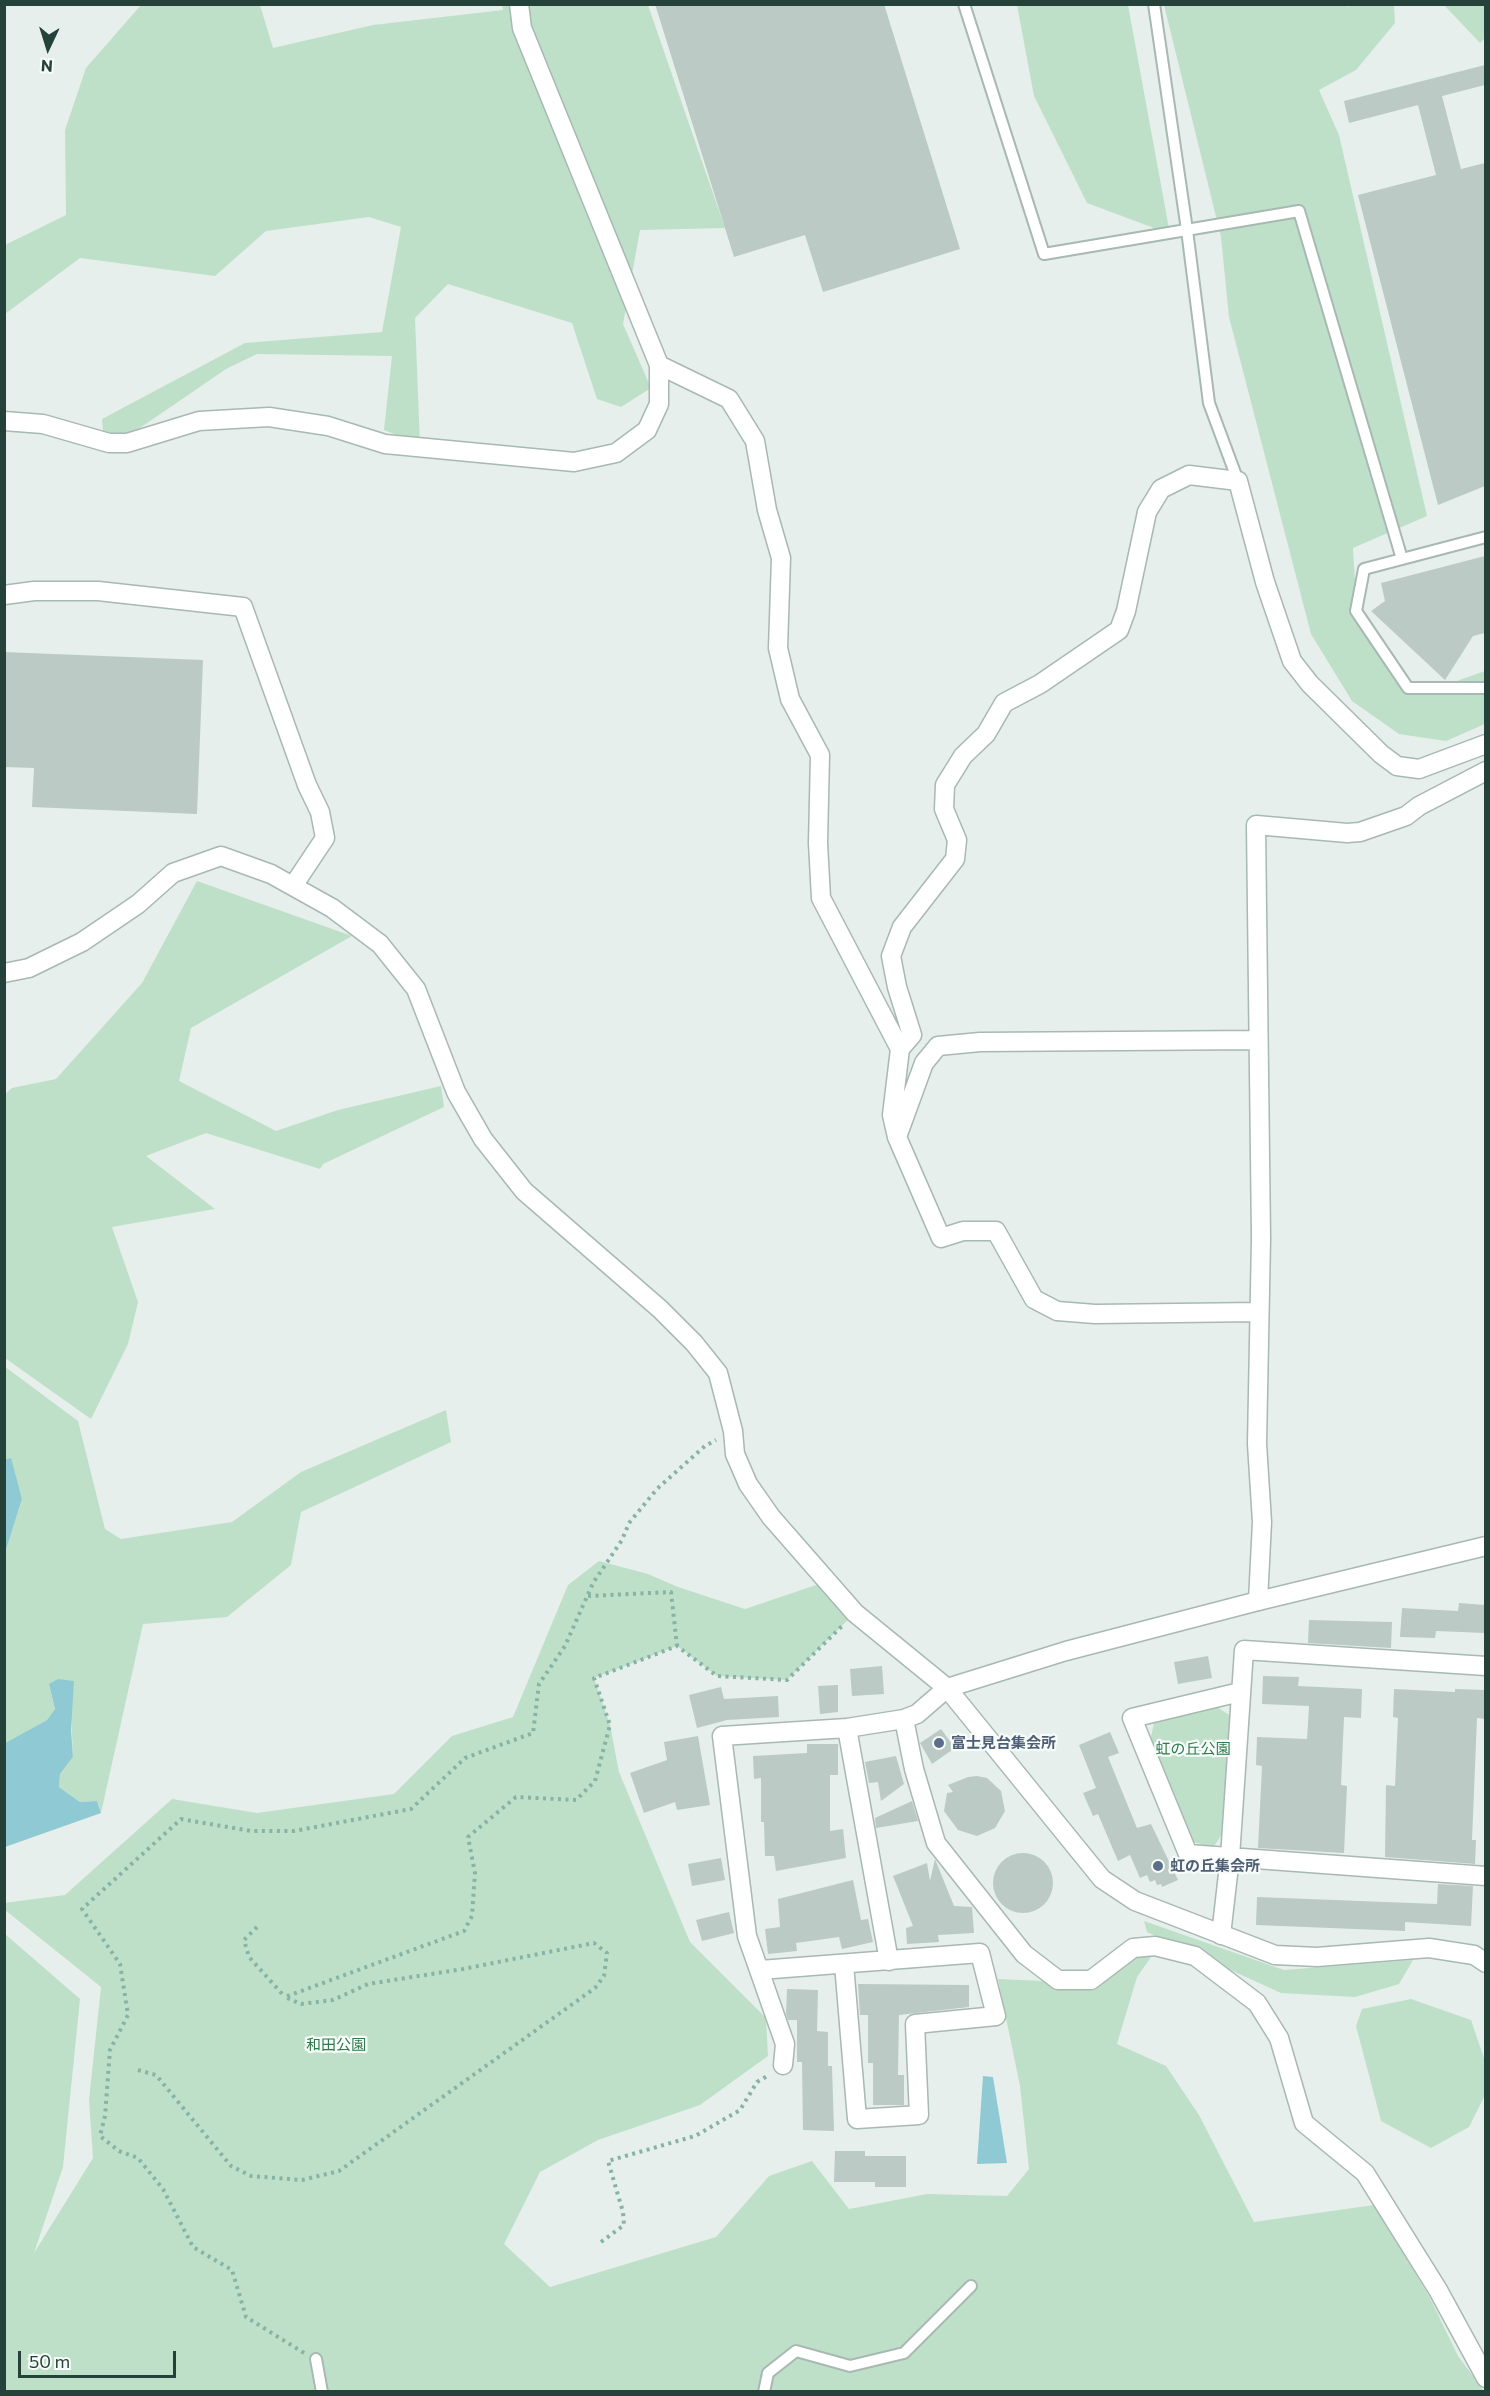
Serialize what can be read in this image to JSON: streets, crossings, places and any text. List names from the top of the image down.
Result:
{
  "parks": ["虹の丘公園", "和田公園"],
  "places": ["富士見台集会所", "虹の丘集会所"],
  "scale_bar": "50 m",
  "north": "bottom"
}
